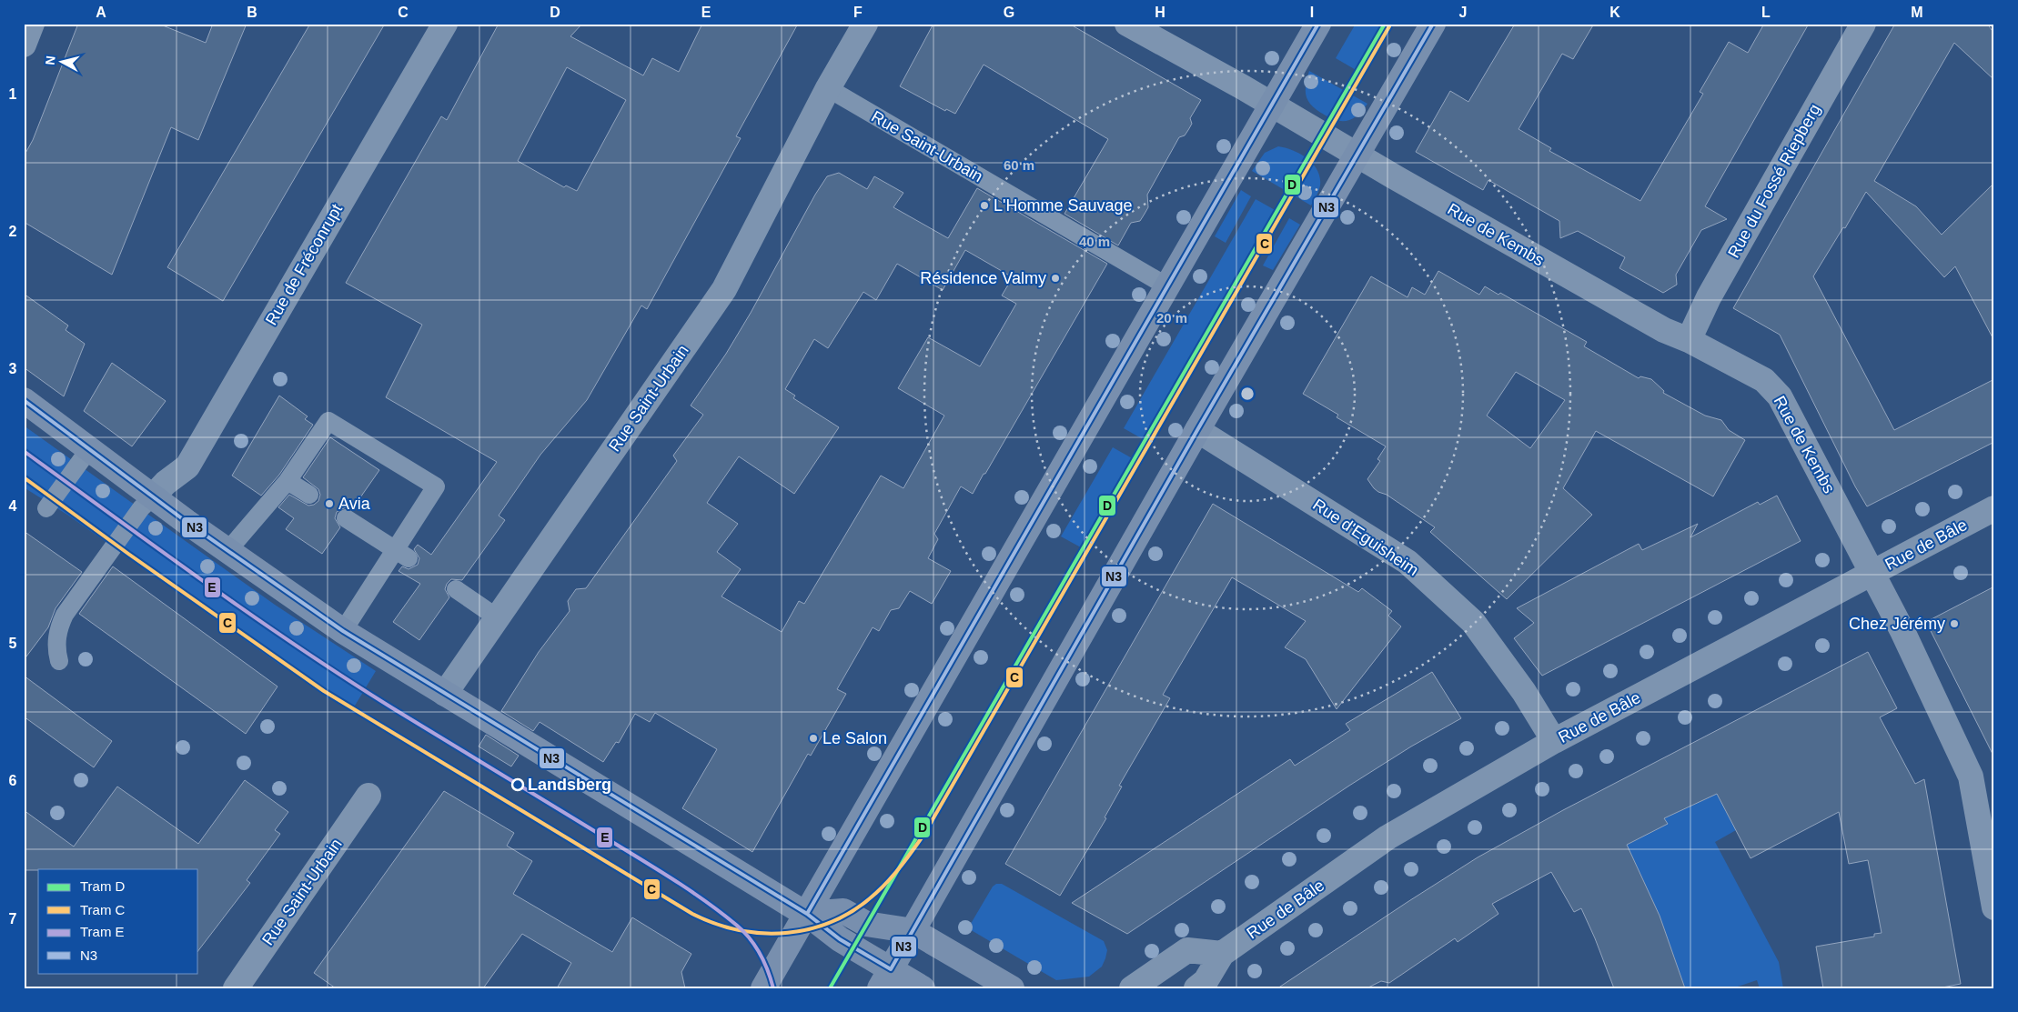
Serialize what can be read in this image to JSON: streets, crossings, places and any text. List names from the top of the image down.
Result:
{
  "streets": {
    "street": [
      "Rue Saint-Urbain",
      "Rue du Fossé Riepberg",
      "Rue de Kembs",
      "Rue de Fréconrupt",
      "Rue d'Eguisheim",
      "Rue de Bâle"
    ]
  },
  "crossings": [
    ["Rue du Fossé Riepberg", "Rue de Kembs"],
    ["Rue de Kembs", "Rue de Bâle"],
    ["Rue d'Eguisheim", "Rue de Bâle"]
  ],
  "places": [
    "L'Homme Sauvage",
    "Résidence Valmy",
    "Avia",
    "Chez Jérémy",
    "Le Salon",
    "Landsberg"
  ],
  "lines": [
    "tram line D",
    "transit line N3",
    "tram line C",
    "tram line E"
  ],
  "legend": [
    "Tram D",
    "Tram C",
    "Tram E",
    "N3"
  ],
  "north": "left",
  "grid": {
    "columns": [
      "A",
      "B",
      "C",
      "D",
      "E",
      "F",
      "G",
      "H",
      "I",
      "J",
      "K",
      "L",
      "M"
    ],
    "rows": [
      "1",
      "2",
      "3",
      "4",
      "5",
      "6",
      "7"
    ]
  },
  "rings": ["60 m", "40 m", "20 m"]
}
